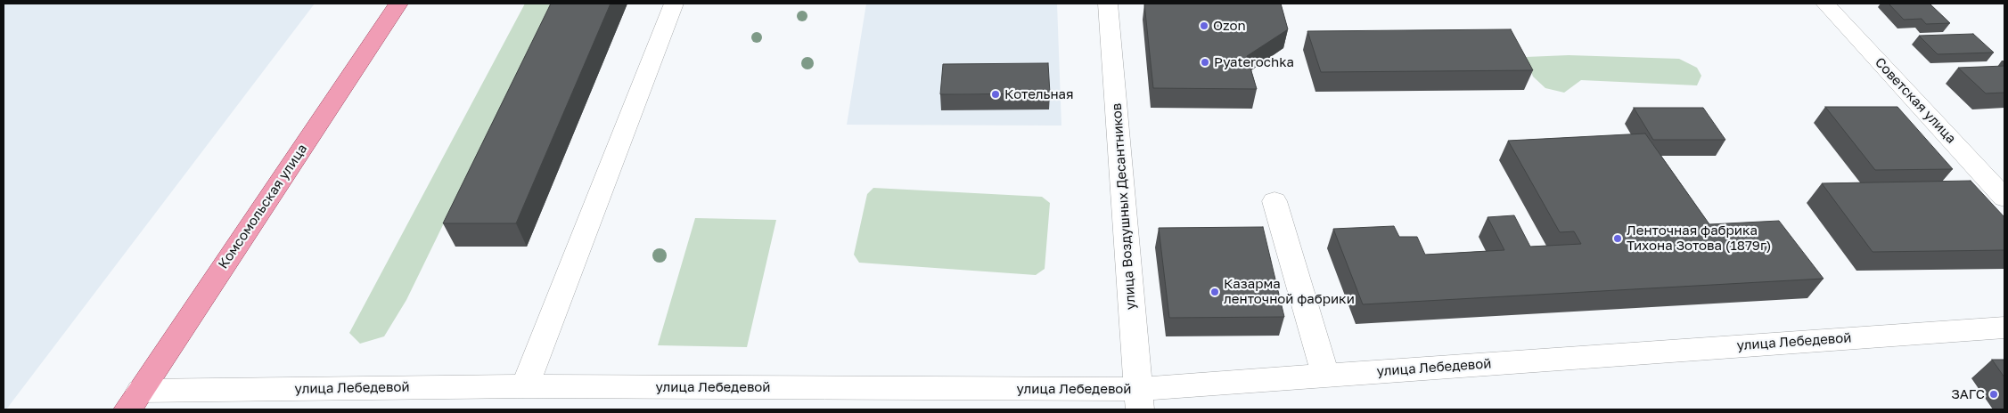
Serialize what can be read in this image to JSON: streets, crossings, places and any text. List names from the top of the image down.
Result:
{
  "streets": {
    "main road": ["Комсомольская улица"],
    "street": ["Советская улица", "улица Воздушных Десантников", "улица Лебедевой"]
  },
  "crossings": [
    ["Комсомольская улица", "улица Лебедевой"],
    ["улица Воздушных Десантников", "улица Лебедевой"]
  ],
  "places": [
    "Ozon",
    "Pyaterochka",
    "Котельная",
    "Ленточная фабрика Тихона Зотова (1879г)",
    "Казарма ленточной фабрики",
    "ЗАГС"
  ]
}
